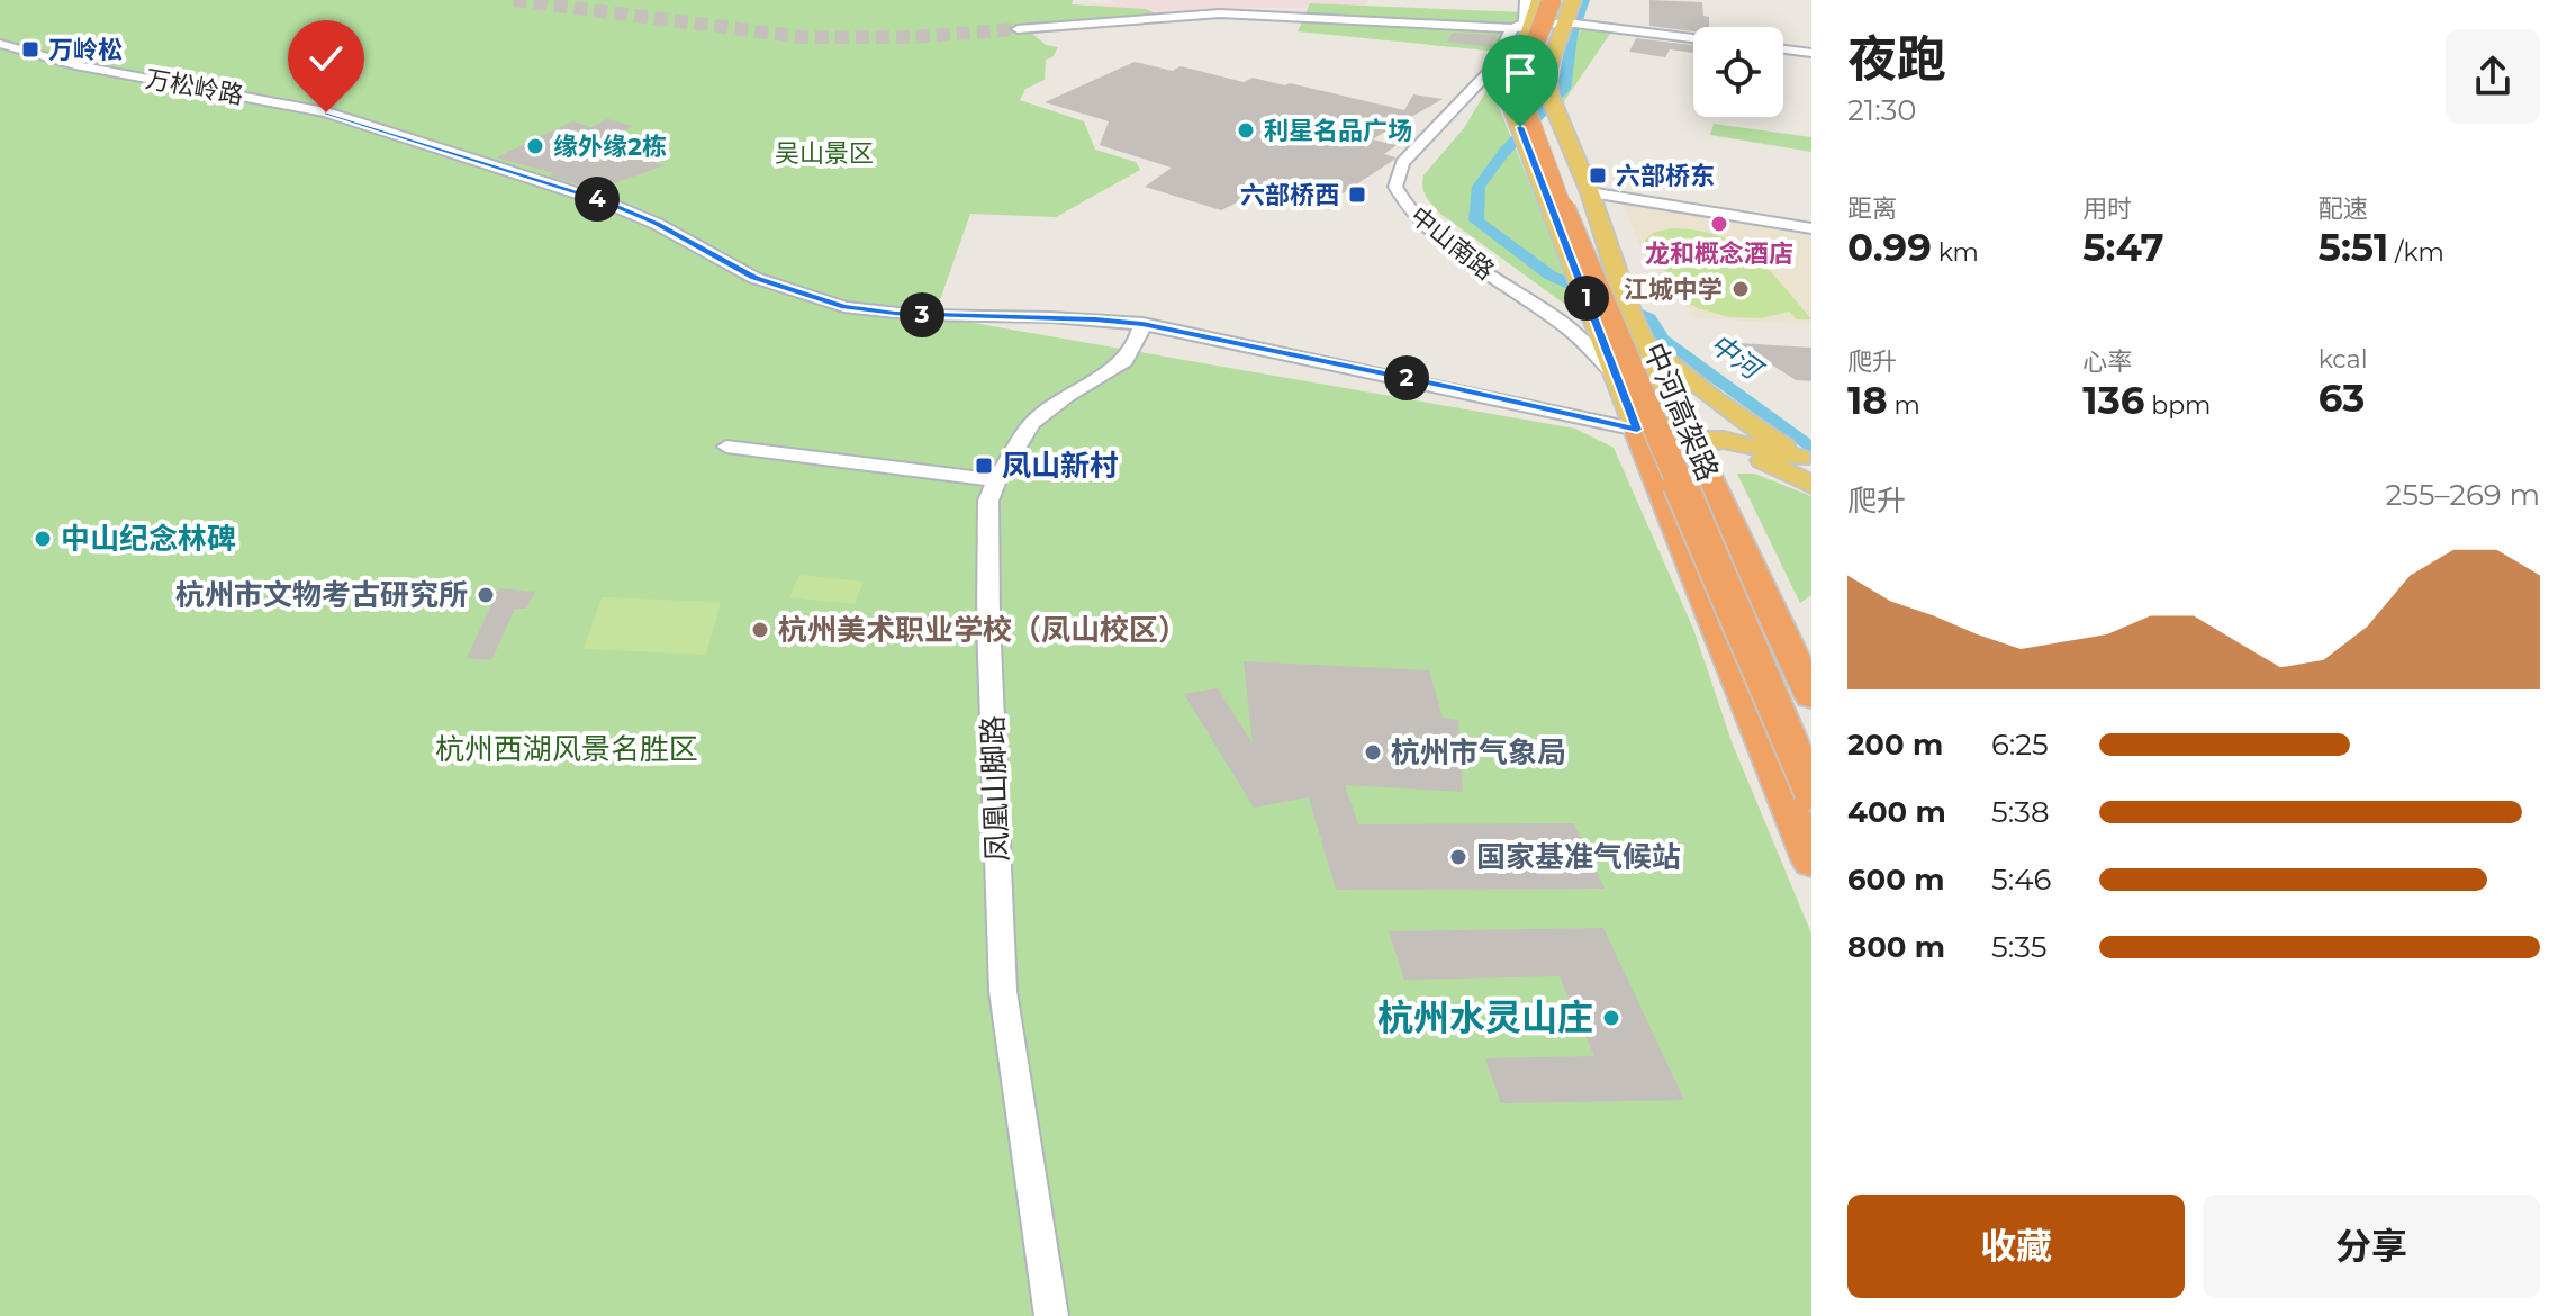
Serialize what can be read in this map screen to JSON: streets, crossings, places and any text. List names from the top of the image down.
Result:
{
  "streets": {
    "highway": ["中河高架路"],
    "street": ["万松岭路", "中山南路", "凤凰山脚路"]
  },
  "crossings": [
    ["万松岭路", "凤凰山脚路"]
  ],
  "water": ["中河"],
  "parks": ["吴山景区", "杭州西湖风景名胜区"],
  "places": {
    "transit": [
      "万岭松",
      "六部桥东",
      "六部桥西",
      "凤山新村"
    ],
    "other": [
      "利星名品广场",
      "缘外缘2栋",
      "龙和概念酒店",
      "江城中学",
      "中山纪念林碑",
      "杭州市文物考古研究所",
      "杭州美术职业学校（凤山校区）",
      "杭州市气象局",
      "国家基准气候站",
      "杭州水灵山庄"
    ]
  },
  "page": {
    "heading": ["夜跑", "21:30"],
    "stats": [
      ["距离", "0.99 km"],
      ["用时", "5:47"],
      ["配速", "5:51 /km"],
      ["爬升", "18 m"],
      ["心率", "136 bpm"],
      ["kcal", "63"]
    ],
    "pins": [
      "4",
      "1",
      "3",
      "2"
    ],
    "chart": ["爬升", "255–269 m"],
    "list": [
      {
        "name": "200 m",
        "note": "6:25"
      },
      {
        "name": "400 m",
        "note": "5:38"
      },
      {
        "name": "600 m",
        "note": "5:46"
      },
      {
        "name": "800 m",
        "note": "5:35"
      }
    ],
    "buttons": ["收藏", "分享"]
  }
}
